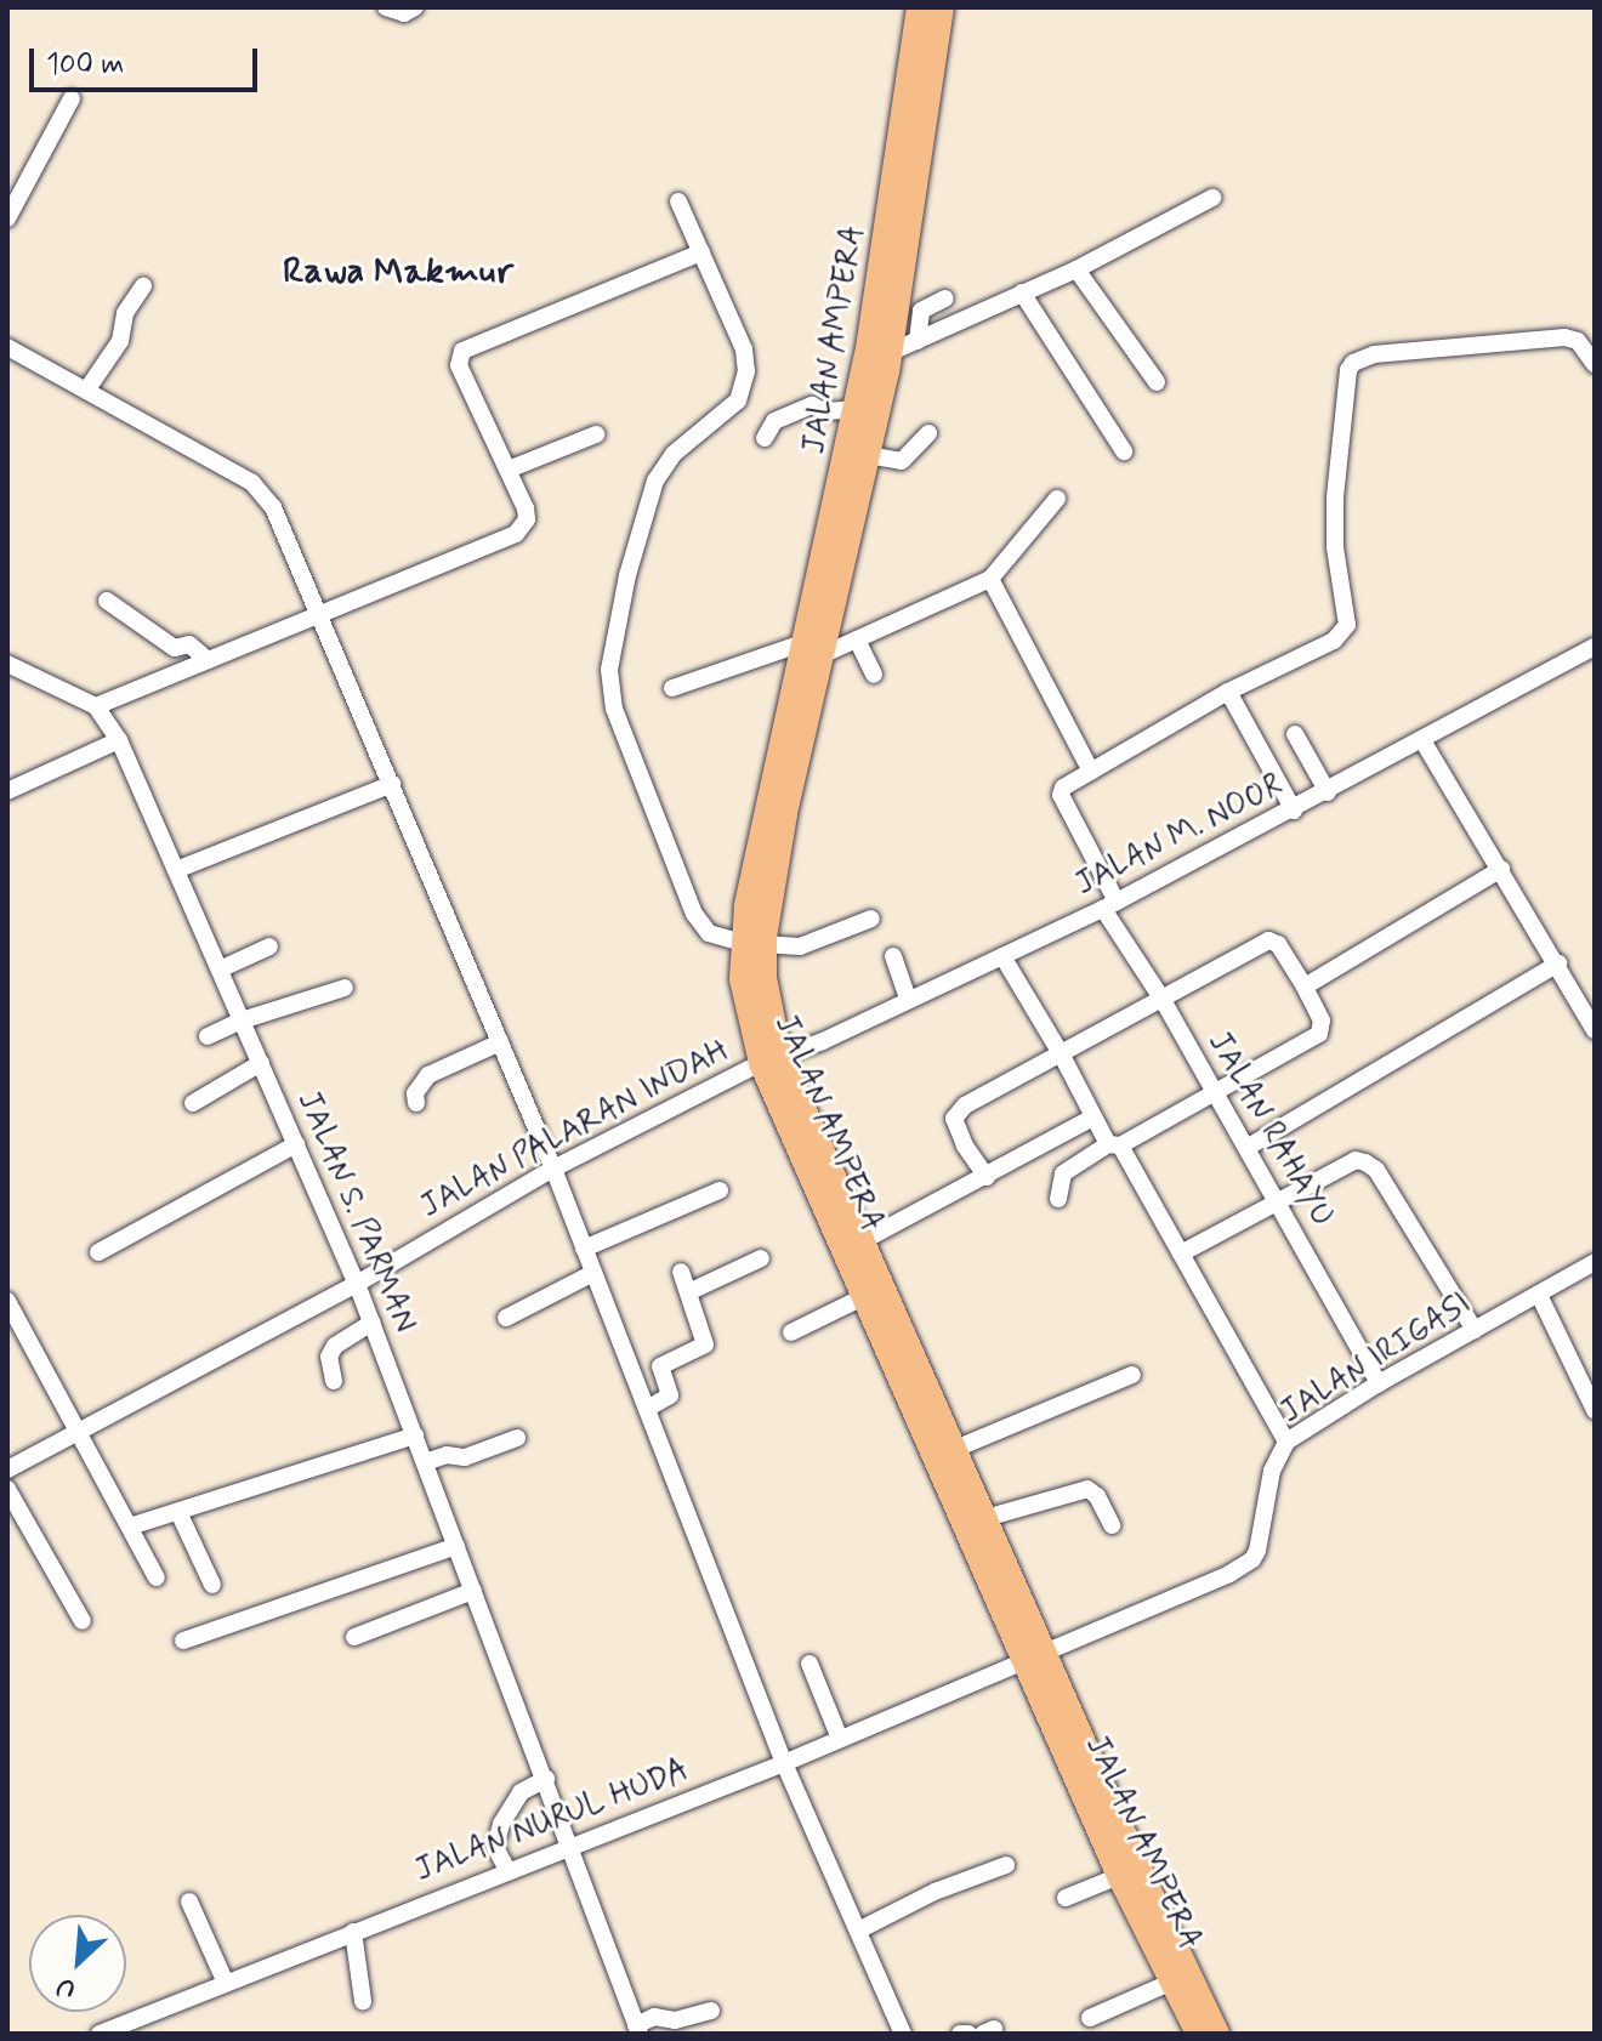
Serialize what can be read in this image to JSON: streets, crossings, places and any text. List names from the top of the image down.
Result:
{
  "streets": {
    "main road": ["JALAN AMPERA"],
    "street": [
      "JALAN M. NOOR",
      "JALAN PALARAN INDAH",
      "JALAN RAHAYU",
      "JALAN S. PARMAN",
      "JALAN IRIGASI",
      "JALAN NURUL HUDA"
    ]
  },
  "crossings": [
    ["JALAN AMPERA", "JALAN M. NOOR"],
    ["JALAN AMPERA", "JALAN PALARAN INDAH"],
    ["JALAN AMPERA", "JALAN IRIGASI"],
    ["JALAN AMPERA", "JALAN NURUL HUDA"],
    ["JALAN M. NOOR", "JALAN PALARAN INDAH"],
    ["JALAN M. NOOR", "JALAN RAHAYU"],
    ["JALAN PALARAN INDAH", "JALAN S. PARMAN"],
    ["JALAN RAHAYU", "JALAN IRIGASI"],
    ["JALAN S. PARMAN", "JALAN NURUL HUDA"],
    ["JALAN IRIGASI", "JALAN NURUL HUDA"]
  ],
  "districts": ["Rawa Makmur"],
  "scale_bar": "100 m",
  "north": "bottom left"
}
